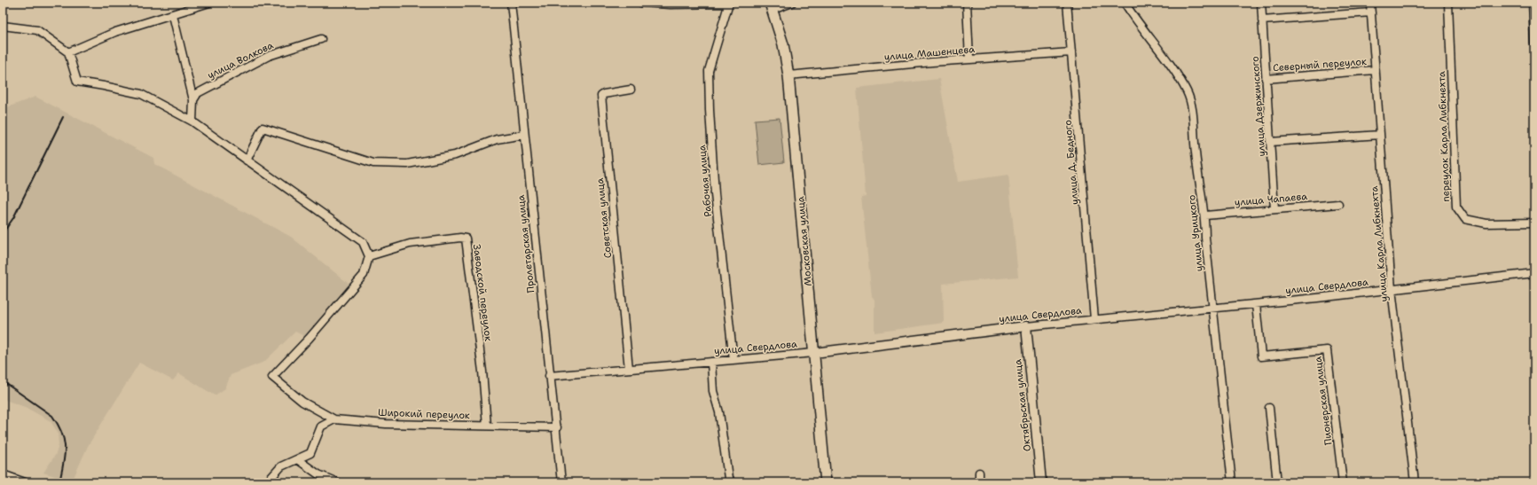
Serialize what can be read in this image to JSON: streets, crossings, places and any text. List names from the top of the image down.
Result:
{
  "streets": {
    "main road": ["Московская улица"],
    "street": [
      "улица Машенцева",
      "улица Волкова",
      "Северный переулок",
      "улица Дзержинского",
      "переулок Карла Либкнехта",
      "улица Д. Бедного",
      "Рабочая улица",
      "улица Чапаева",
      "Советская улица",
      "улица Урицкого",
      "Пролетарская улица",
      "улица Карла Либкнехта",
      "улица Свердлова",
      "Заводской переулок",
      "Пионерская улица",
      "Октябрьская улица",
      "Широкий переулок"
    ]
  },
  "crossings": [
    ["улица Машенцева", "улица Д. Бедного"],
    ["улица Машенцева", "Московская улица"],
    ["Северный переулок", "улица Дзержинского"],
    ["Северный переулок", "улица Карла Либкнехта"],
    ["улица Дзержинского", "улица Чапаева"],
    ["улица Д. Бедного", "улица Свердлова"],
    ["Рабочая улица", "улица Свердлова"],
    ["улица Чапаева", "улица Урицкого"],
    ["Советская улица", "улица Свердлова"],
    ["улица Урицкого", "улица Свердлова"],
    ["Московская улица", "улица Свердлова"],
    ["Пролетарская улица", "улица Свердлова"],
    ["Пролетарская улица", "Широкий переулок"],
    ["улица Карла Либкнехта", "улица Свердлова"],
    ["улица Свердлова", "Пионерская улица"],
    ["улица Свердлова", "Октябрьская улица"],
    ["Заводской переулок", "Широкий переулок"]
  ]
}
